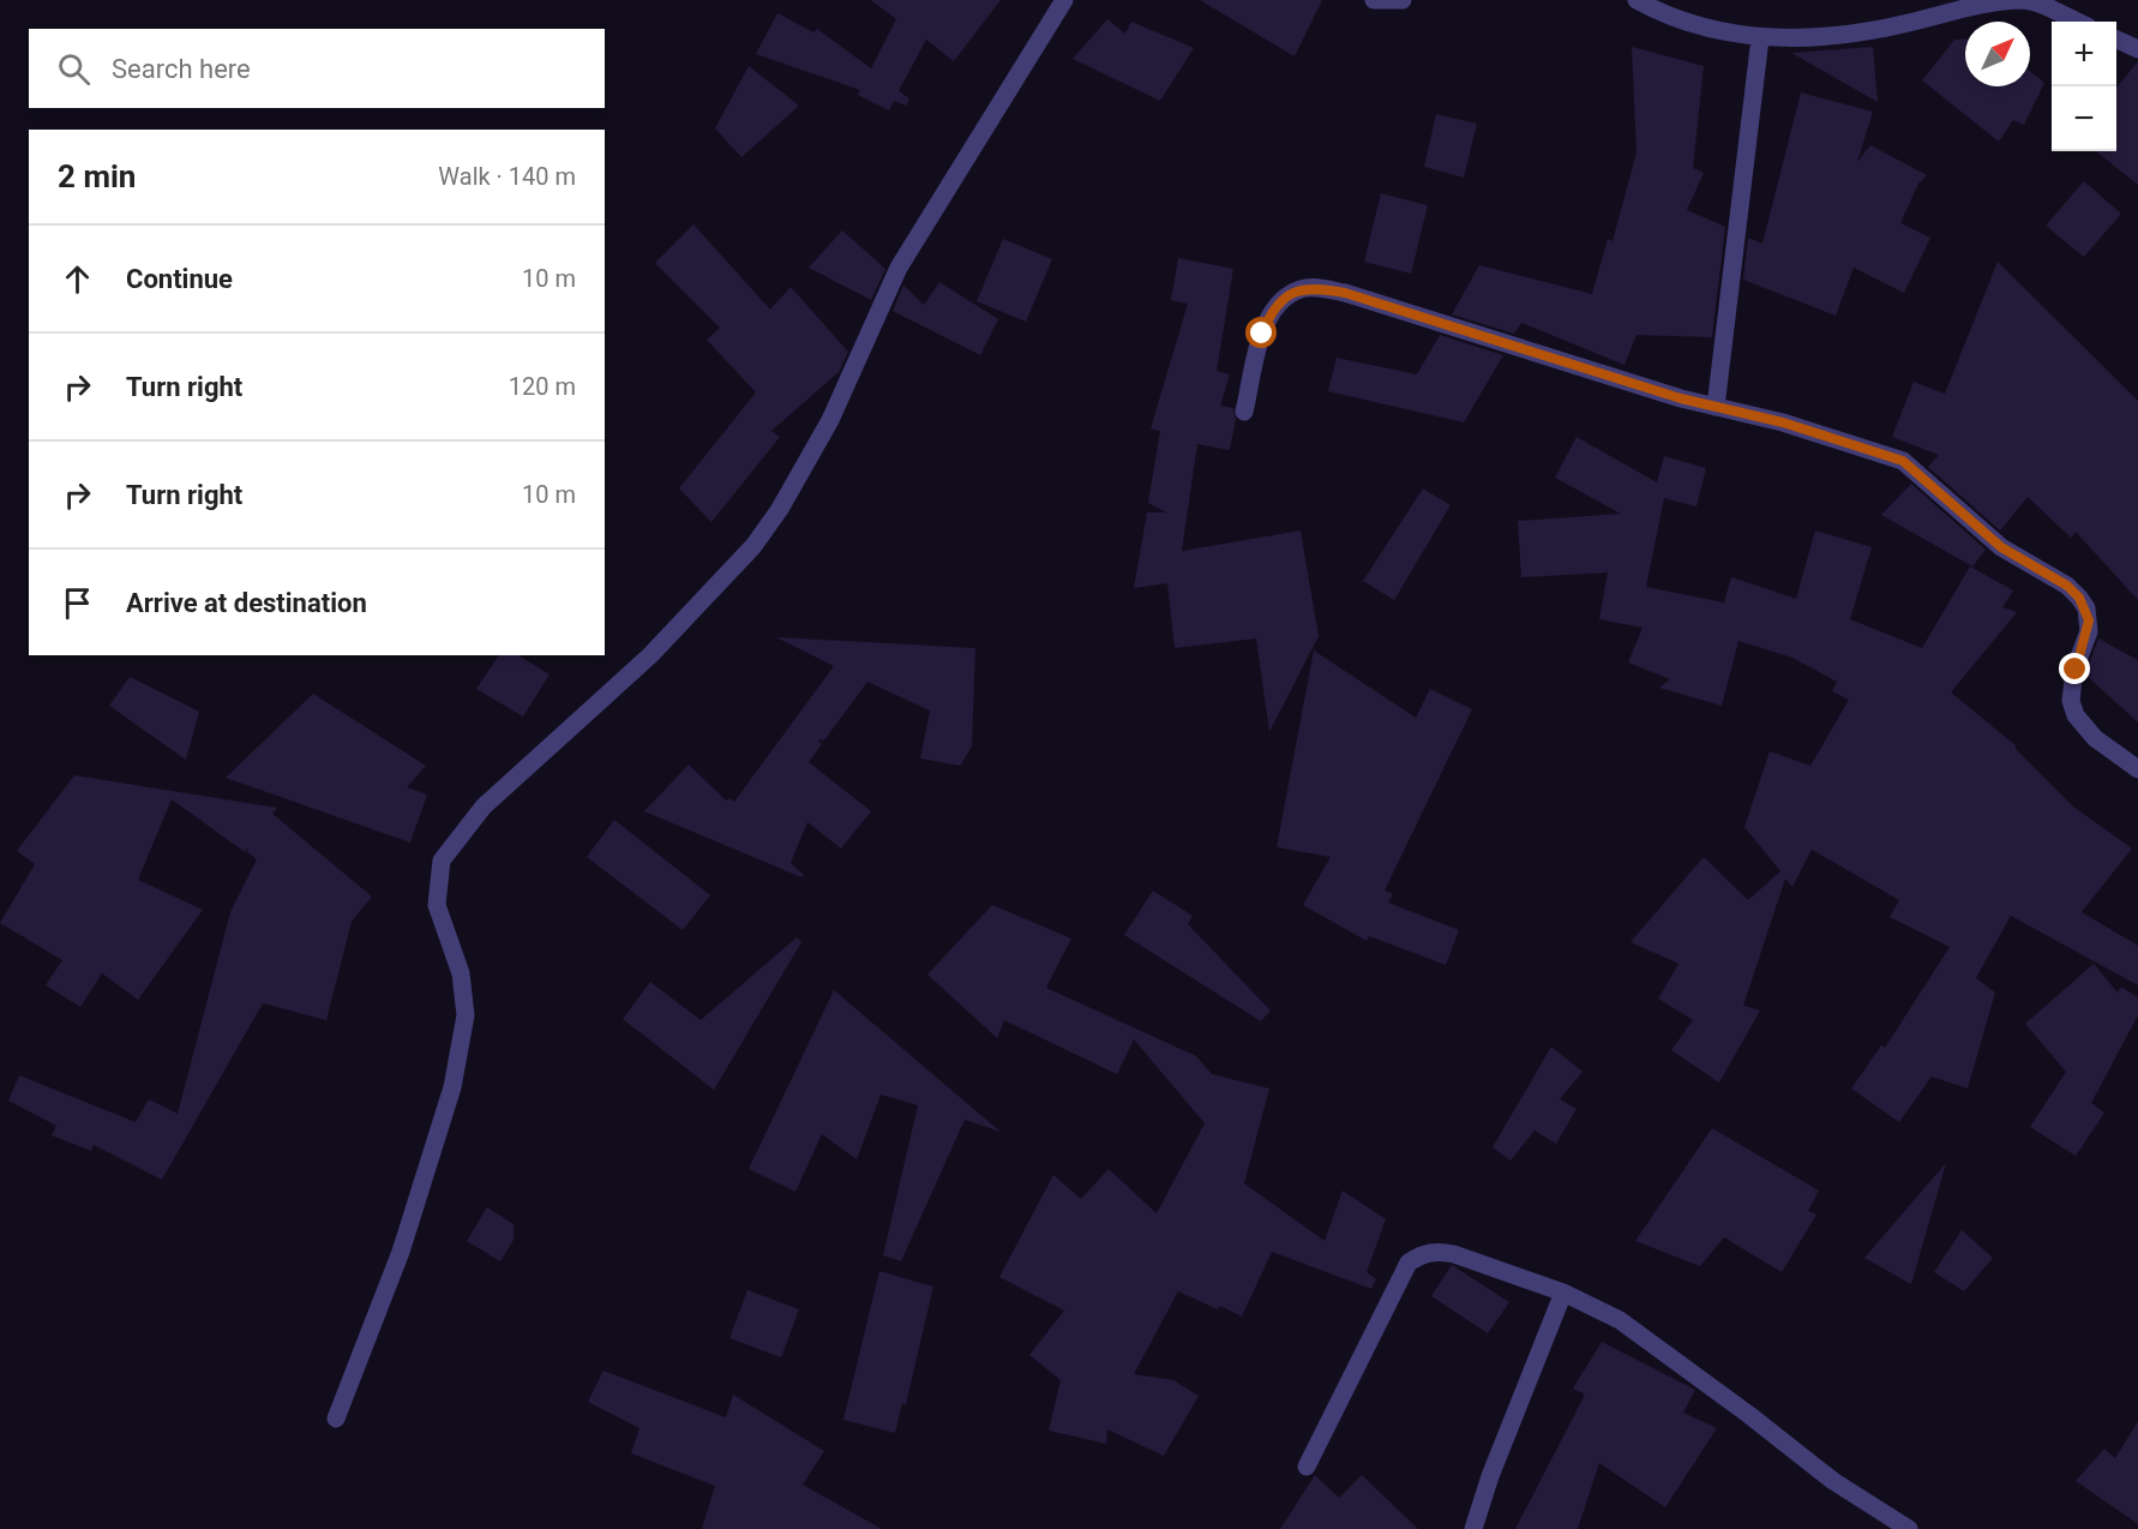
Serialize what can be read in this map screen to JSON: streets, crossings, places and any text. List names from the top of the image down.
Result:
{
  "north": "top right",
  "page": {
    "map_buttons": ["+", "−"],
    "search": "Search here",
    "heading": ["2 min", "Walk · 140 m"],
    "list": [
      ["Continue", "10 m"],
      ["Turn right", "120 m"],
      ["Turn right", "10 m"],
      "Arrive at destination"
    ]
  }
}
